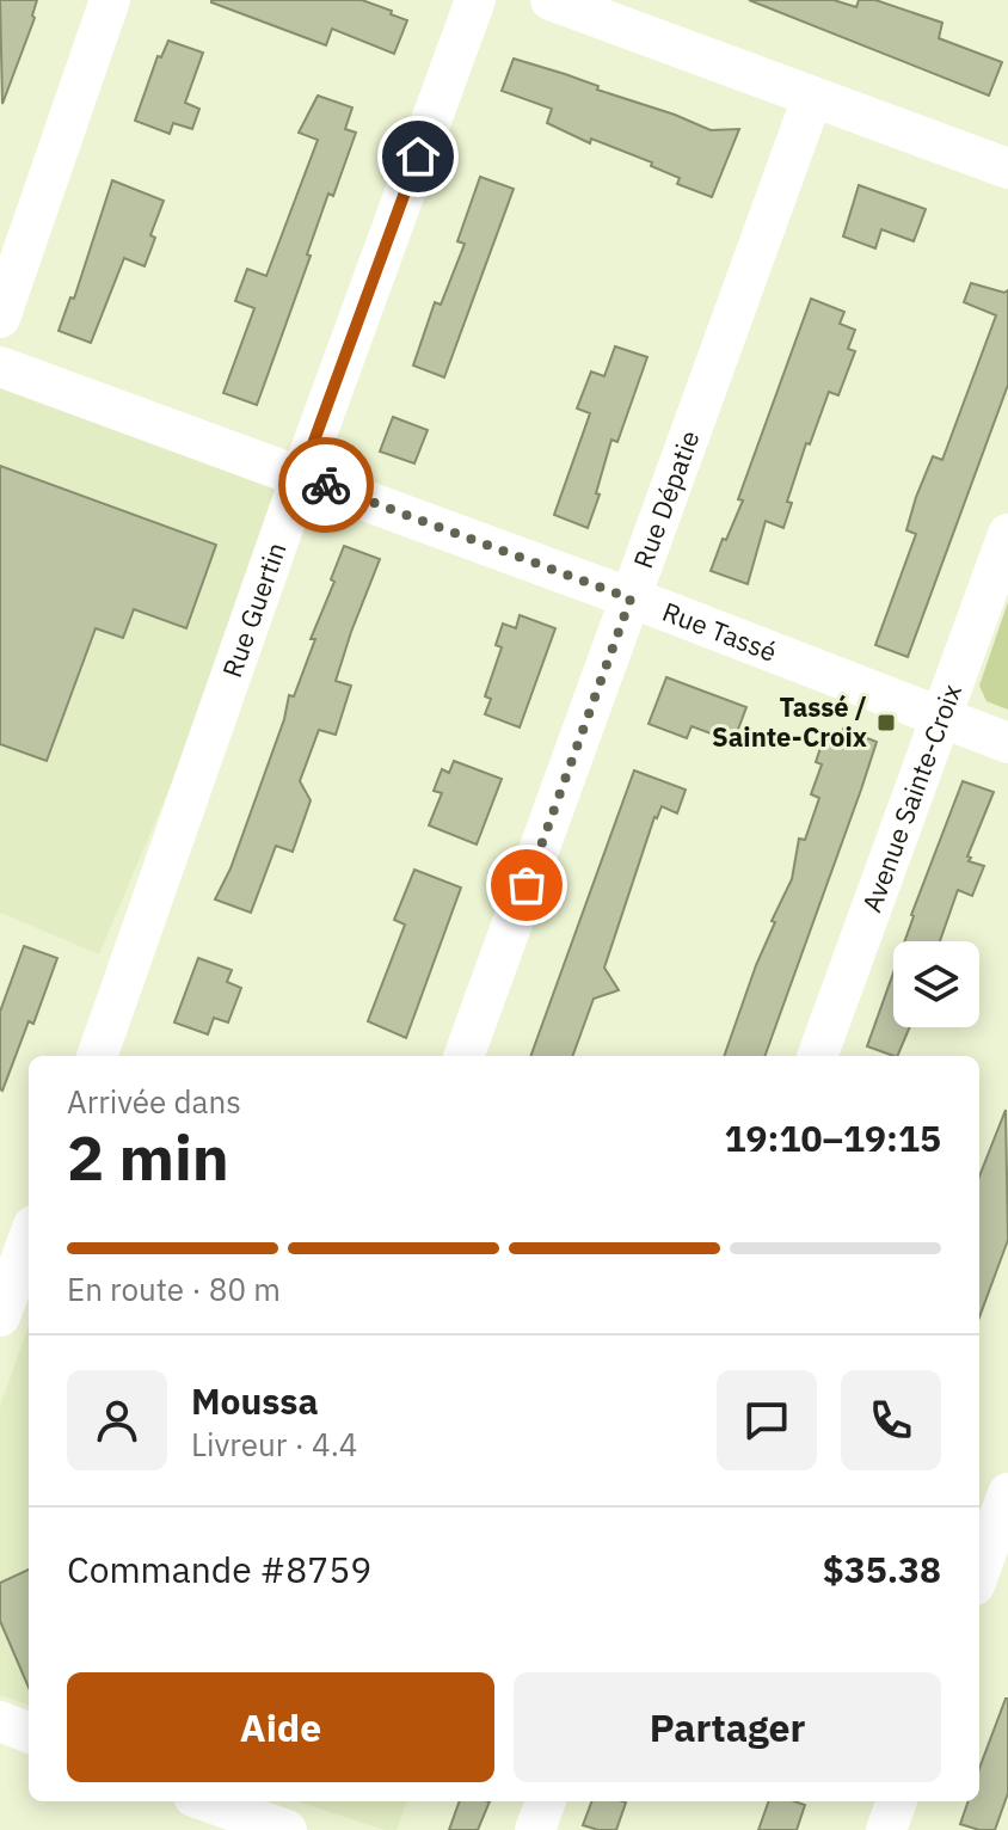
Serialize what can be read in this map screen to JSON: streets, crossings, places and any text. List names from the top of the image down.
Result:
{
  "streets": {
    "street": [
      "Rue Dépatie",
      "Rue Guertin",
      "Rue Tassé",
      "Avenue Sainte-Croix"
    ]
  },
  "crossings": [
    ["Rue Dépatie", "Rue Tassé"],
    ["Rue Guertin", "Rue Tassé"],
    ["Rue Tassé", "Avenue Sainte-Croix"]
  ],
  "places": {
    "transit": ["Tassé / Sainte-Croix"]
  },
  "page": {
    "heading": ["2 min", "Arrivée dans", "19:10–19:15"],
    "panel": [
      "Moussa",
      "Livreur · 4.4",
      "Commande #8759",
      "$35.38"
    ],
    "bar": "En route · 80 m",
    "buttons": ["Aide", "Partager"]
  }
}
